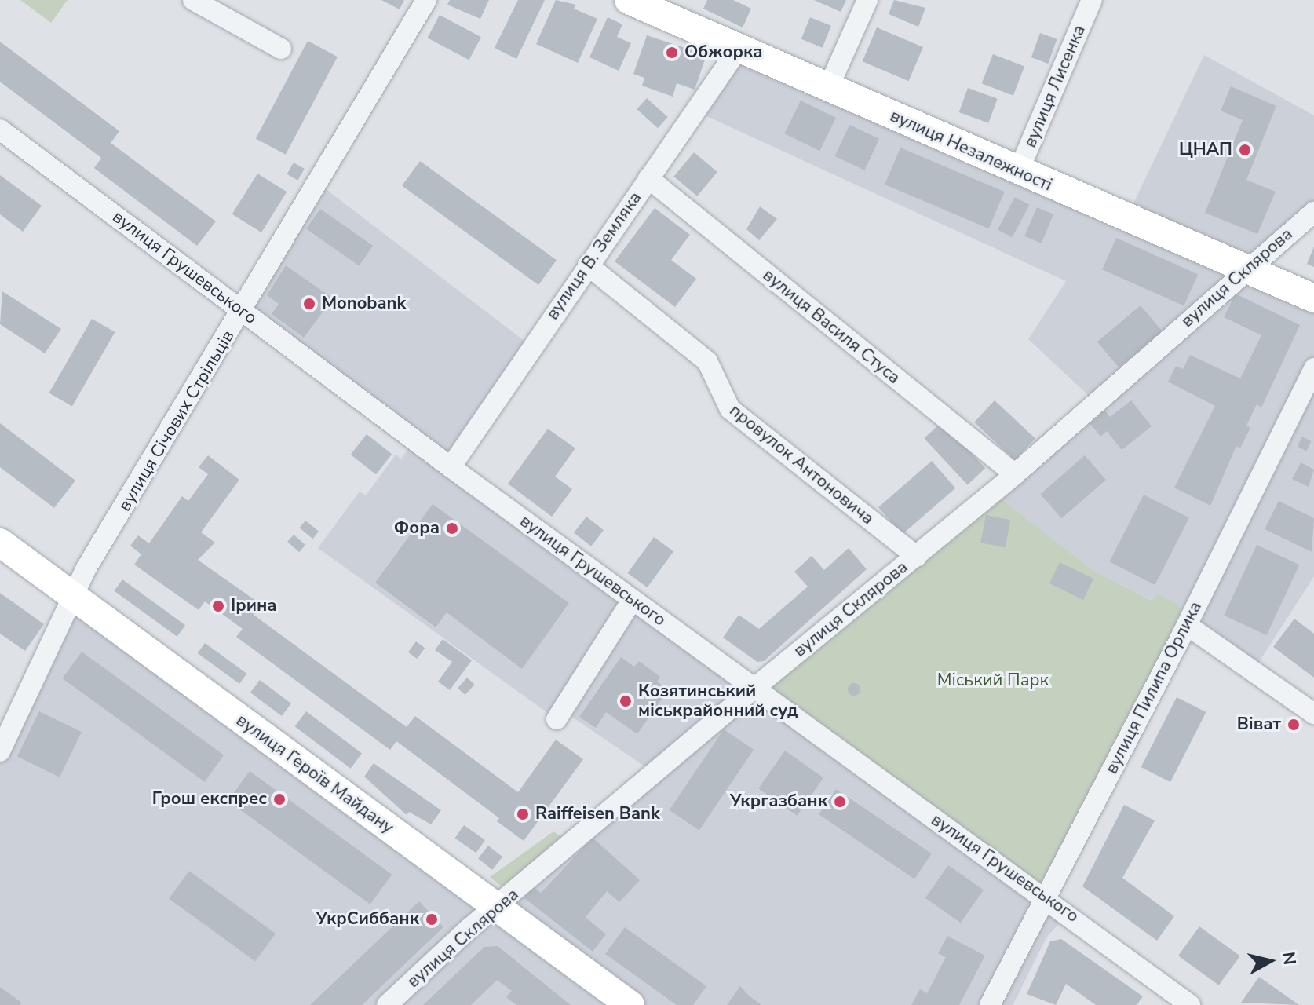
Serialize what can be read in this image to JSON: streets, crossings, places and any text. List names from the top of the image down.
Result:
{
  "streets": {
    "street": [
      "вулиця Лисенка",
      "вулиця Незалежності",
      "вулиця В. Земляка",
      "вулиця Грушевського",
      "вулиця Склярова",
      "вулиця Василя Стуса",
      "вулиця Січових Стрільців",
      "провулок Антоновича",
      "вулиця Пилипа Орлика",
      "вулиця Героїв Майдану"
    ]
  },
  "crossings": [
    ["вулиця Лисенка", "вулиця Незалежності"],
    ["вулиця Незалежності", "вулиця В. Земляка"],
    ["вулиця Незалежності", "вулиця Склярова"],
    ["вулиця В. Земляка", "вулиця Грушевського"],
    ["вулиця В. Земляка", "вулиця Василя Стуса"],
    ["вулиця В. Земляка", "провулок Антоновича"],
    ["вулиця Грушевського", "вулиця Склярова"],
    ["вулиця Грушевського", "вулиця Січових Стрільців"],
    ["вулиця Грушевського", "вулиця Пилипа Орлика"],
    ["вулиця Склярова", "вулиця Василя Стуса"],
    ["вулиця Склярова", "провулок Антоновича"],
    ["вулиця Склярова", "вулиця Героїв Майдану"],
    ["вулиця Січових Стрільців", "вулиця Героїв Майдану"]
  ],
  "parks": ["Міський Парк"],
  "places": [
    "Обжорка",
    "ЦНАП",
    "Monobank",
    "Фора",
    "Ірина",
    "Козятинський міськрайонний суд",
    "Віват",
    "Грош експрес",
    "Укргазбанк",
    "Raiffeisen Bank",
    "УкрСиббанк"
  ],
  "north": "right"
}
